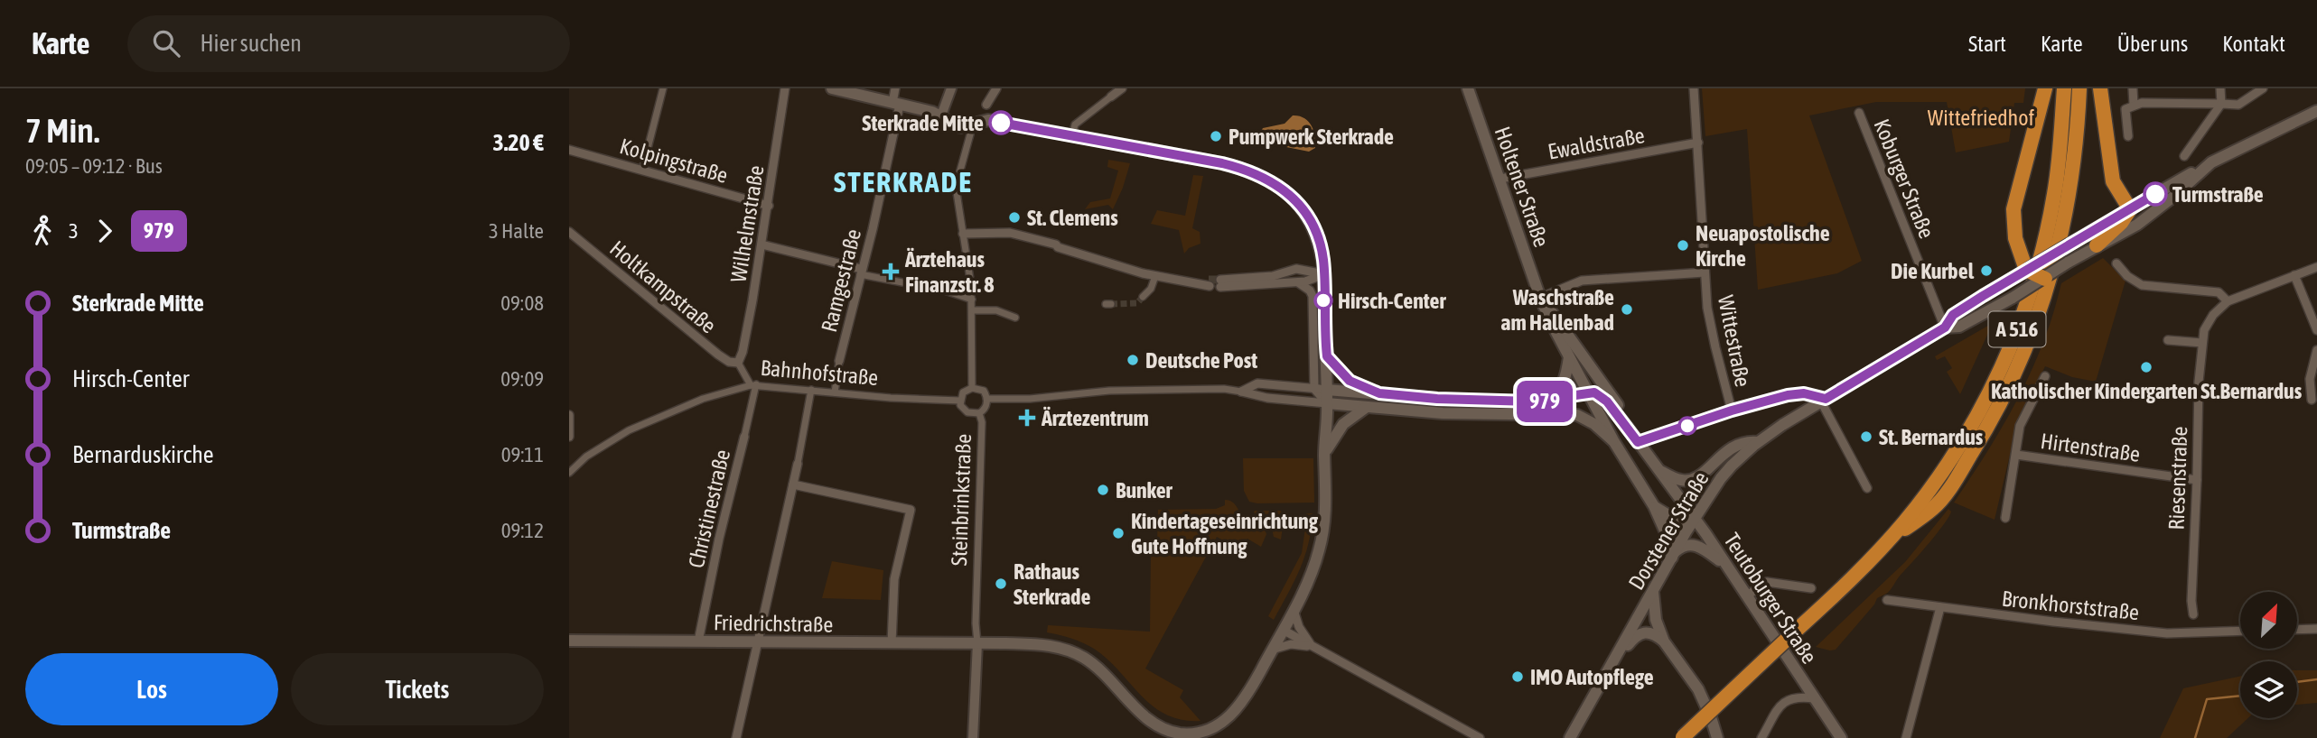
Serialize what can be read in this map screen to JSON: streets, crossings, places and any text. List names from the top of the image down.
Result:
{
  "streets": {
    "highway": ["A 516"],
    "main road": [
      "Holtener Straße",
      "Dorstener Straße",
      "Teutoburger Straße",
      "Friedrichstraße"
    ],
    "street": [
      "Ewaldstraße",
      "Kolpingstraße",
      "Koburger Straße",
      "Wilhelmstraße",
      "Ramgestraße",
      "Holtkampstraße",
      "Wittestraße",
      "Bahnhofstraße",
      "Hirtenstraße",
      "Riesenstraße",
      "Steinbrinkstraße",
      "Christinestraße",
      "Bronkhorststraße"
    ]
  },
  "crossings": [
    ["Ewaldstraße", "Holtener Straße"],
    ["Ewaldstraße", "Wittestraße"],
    ["Kolpingstraße", "Wilhelmstraße"],
    ["Koburger Straße", "Dorstener Straße"],
    ["Holtener Straße", "Dorstener Straße"],
    ["Holtener Straße", "Teutoburger Straße"],
    ["Wilhelmstraße", "Holtkampstraße"],
    ["Ramgestraße", "Bahnhofstraße"],
    ["Bahnhofstraße", "Steinbrinkstraße"],
    ["Bahnhofstraße", "Christinestraße"],
    ["Hirtenstraße", "Riesenstraße"],
    ["Steinbrinkstraße", "Friedrichstraße"],
    ["Christinestraße", "Friedrichstraße"],
    ["Dorstener Straße", "Teutoburger Straße"]
  ],
  "districts": ["STERKRADE"],
  "parks": ["Wittefriedhof"],
  "places": {
    "other": [
      "Sterkrade Mitte",
      "Pumpwerk Sterkrade",
      "Turmstraße",
      "St. Clemens",
      "Neuapostolische Kirche",
      "Die Kurbel",
      "Hirsch-Center",
      "Waschstraße am Hallenbad",
      "Deutsche Post",
      "Katholischer Kindergarten St.Bernardus",
      "St. Bernardus",
      "Bunker",
      "Kindertageseinrichtung Gute Hoffnung",
      "Rathaus Sterkrade",
      "IMO Autopflege"
    ],
    "health": ["Ärztehaus Finanzstr. 8", "Ärztezentrum"]
  },
  "lines": ["bus line 979"],
  "north": "top right",
  "page": {
    "header": "Karte",
    "search": "Hier suchen",
    "nav": [
      "Start",
      "Karte",
      "Über uns",
      "Kontakt"
    ],
    "heading": ["7 Min.", "09:05 – 09:12 · Bus", "3.20 €"],
    "on_map": "979",
    "legs": ["3", "979", "3 Halte"],
    "list": [
      {
        "name": "Sterkrade Mitte",
        "value": "09:08"
      },
      {
        "name": "Hirsch-Center",
        "value": "09:09"
      },
      {
        "name": "Bernarduskirche",
        "value": "09:11"
      },
      {
        "name": "Turmstraße",
        "value": "09:12"
      }
    ],
    "buttons": ["Los", "Tickets"]
  }
}
